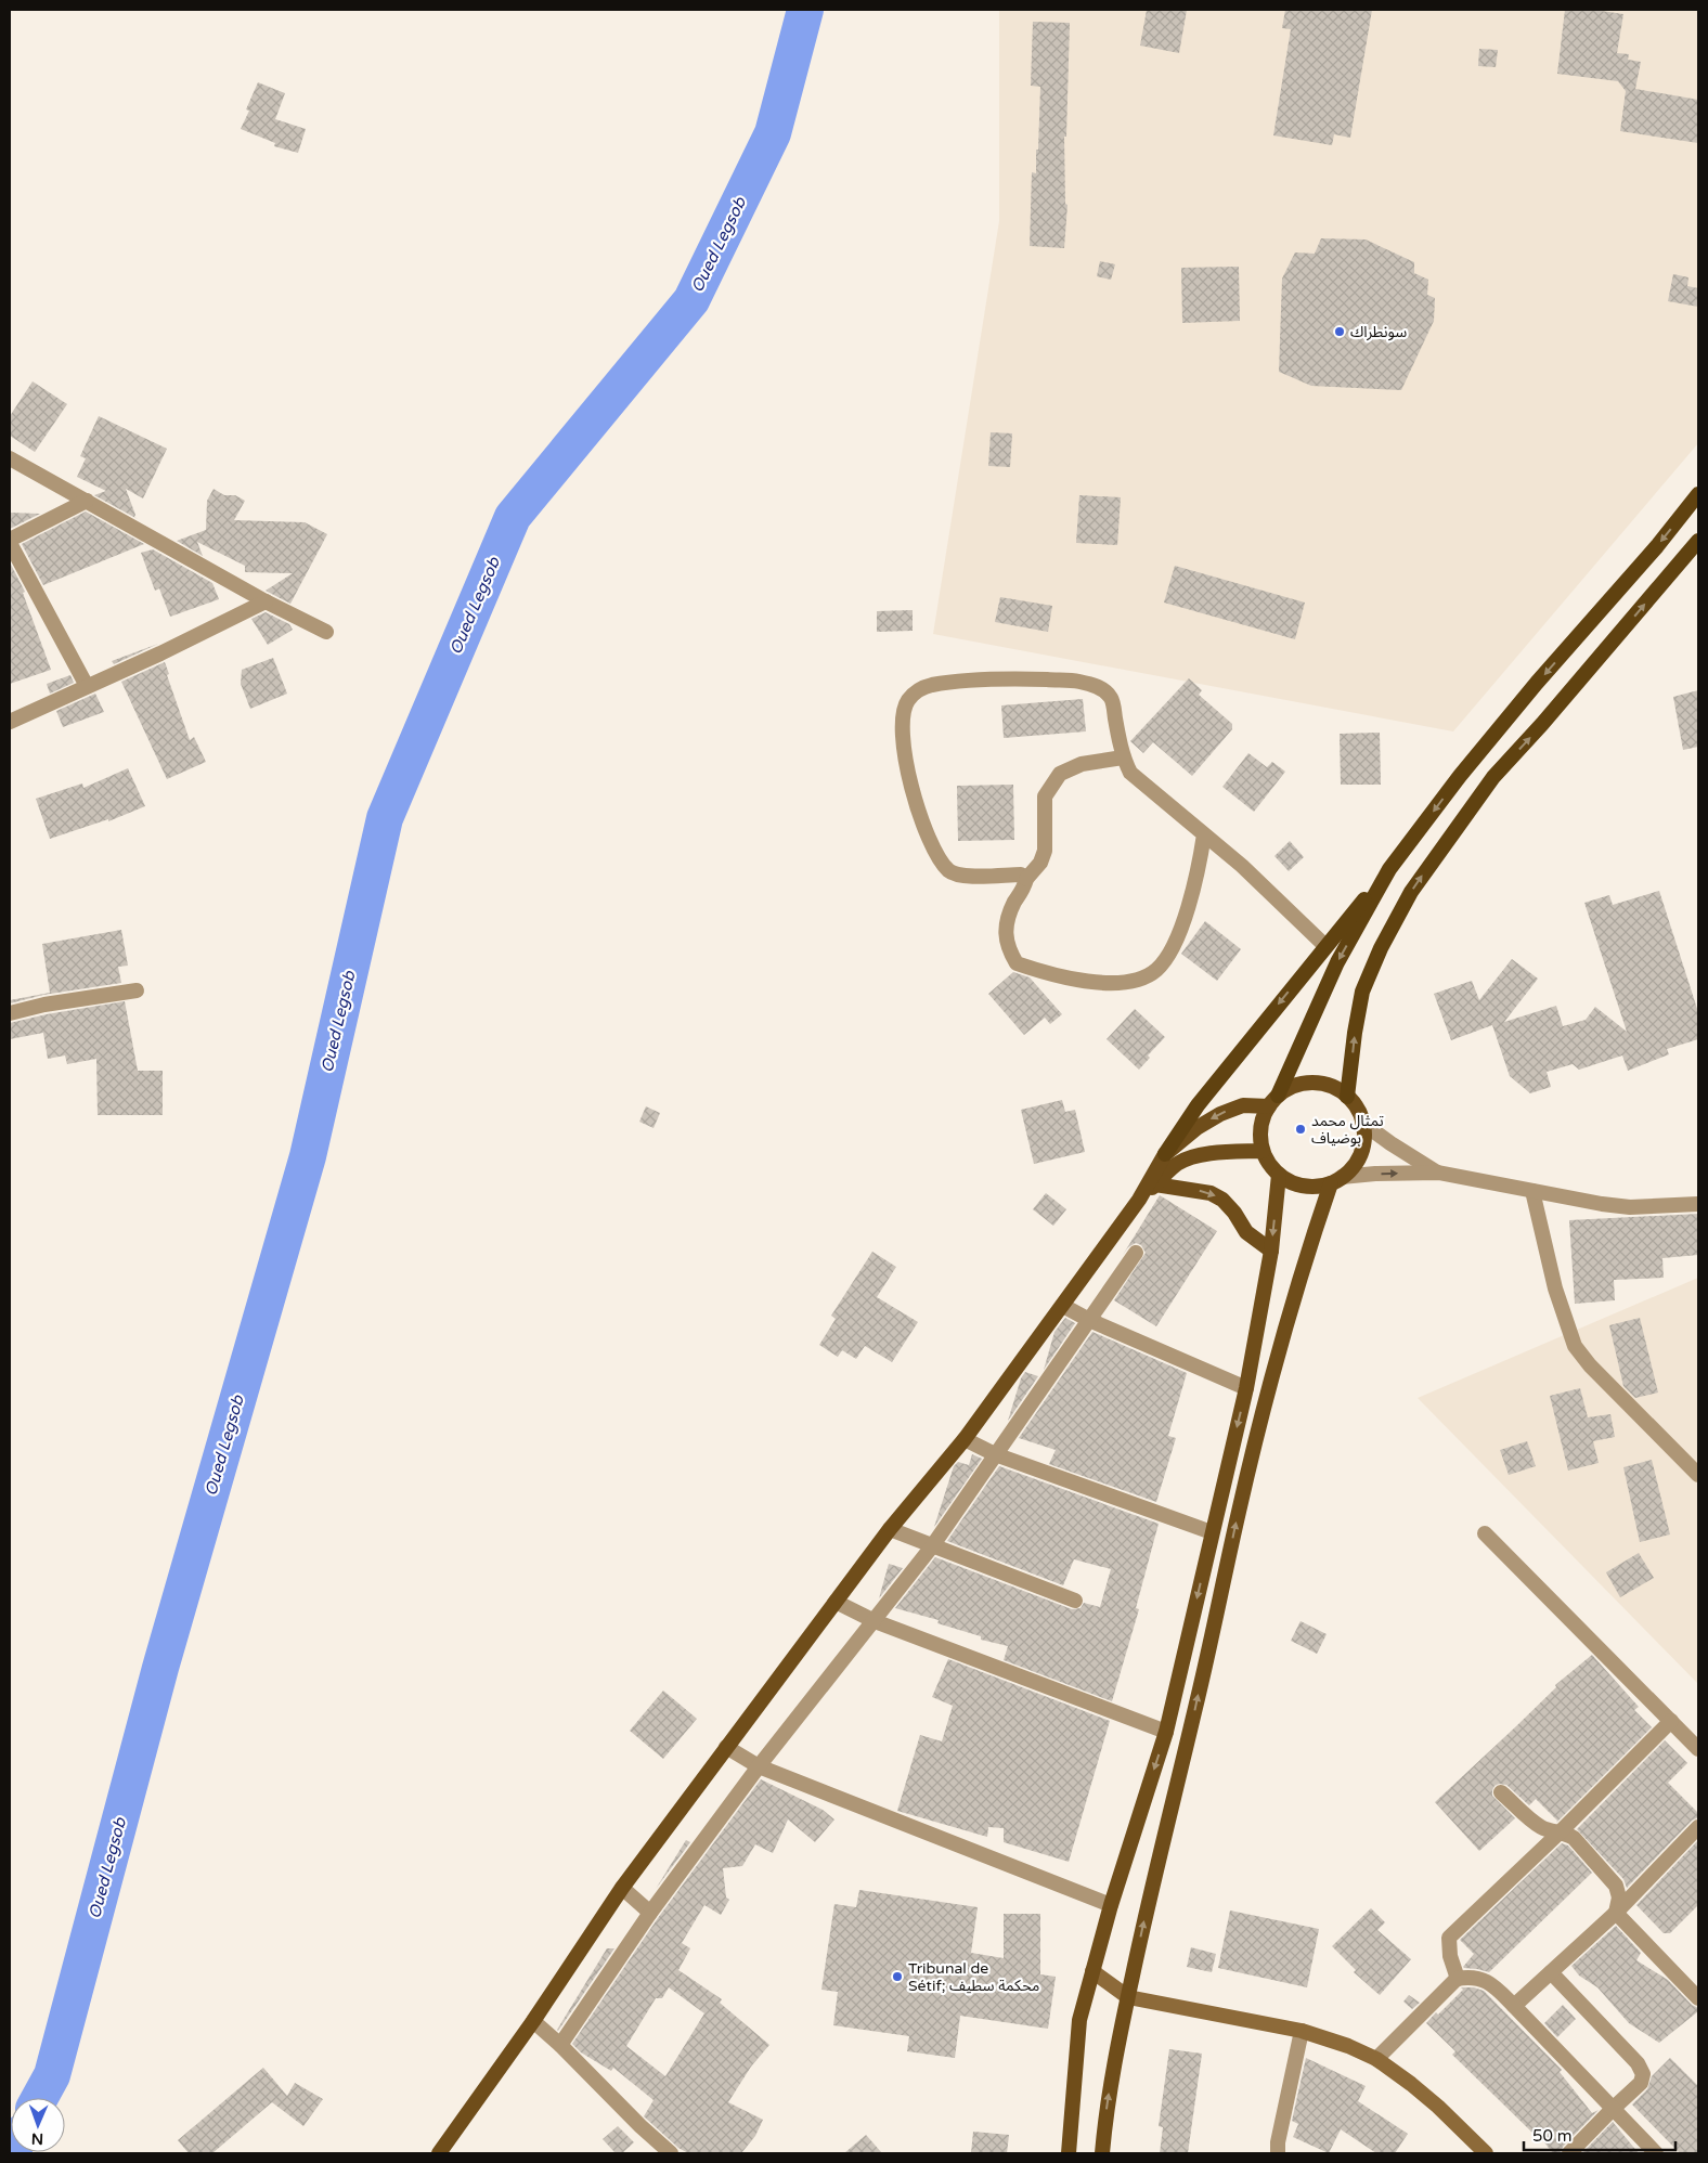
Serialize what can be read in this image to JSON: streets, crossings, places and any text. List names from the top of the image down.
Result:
{
  "water": ["Oued Legsob"],
  "places": ["سونطراك", "تمثال محمد بوضياف", "Tribunal de Sétif; محكمة سطيف"],
  "scale_bar": "50 m",
  "north": "bottom"
}
